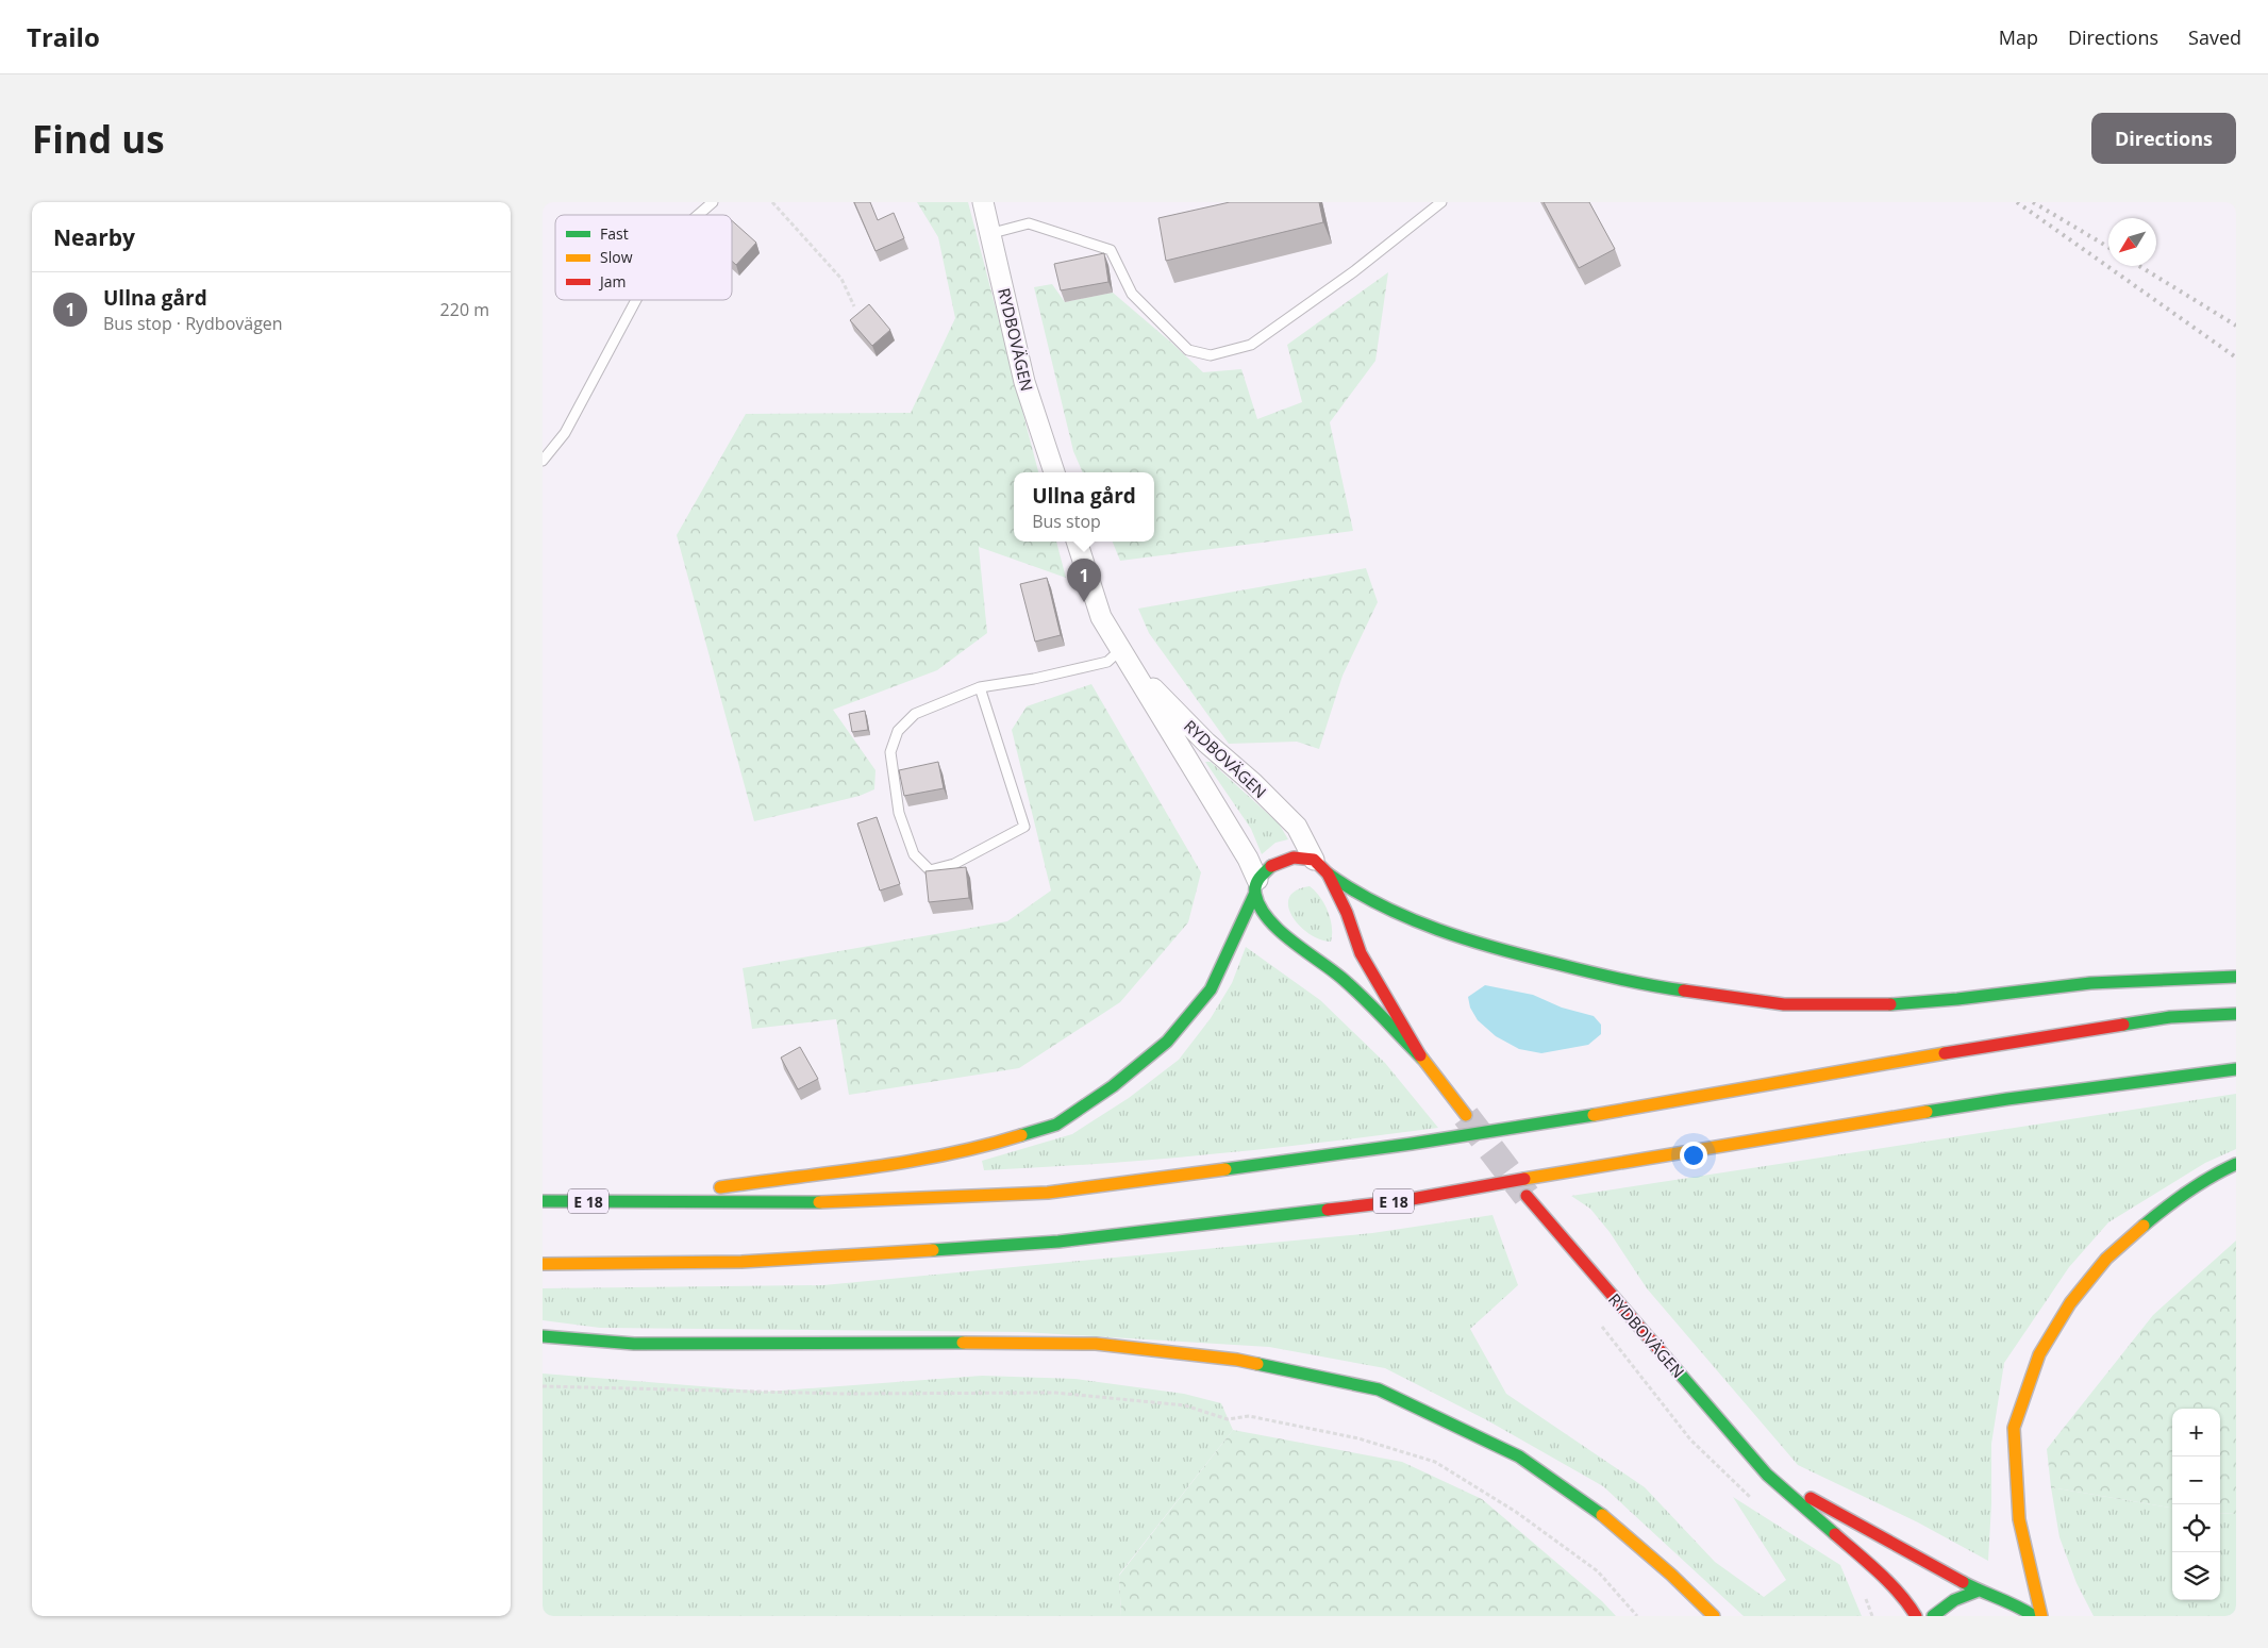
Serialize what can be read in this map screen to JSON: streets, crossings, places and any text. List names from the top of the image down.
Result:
{
  "streets": {
    "main road": ["RYDBOVÄGEN", "E 18"]
  },
  "legend": ["Fast", "Slow", "Jam"],
  "north": "bottom left",
  "page": {
    "header": "Trailo",
    "nav": ["Map", "Directions", "Saved"],
    "buttons": "Directions",
    "title": "Find us",
    "heading": "Nearby",
    "list": [
      {
        "mark": "1",
        "name": "Ullna gård",
        "note": "Bus stop · Rydbovägen",
        "value": "220 m"
      }
    ],
    "popup": ["Ullna gård", "Bus stop"],
    "pins": "1",
    "map_buttons": ["+", "−"]
  }
}
